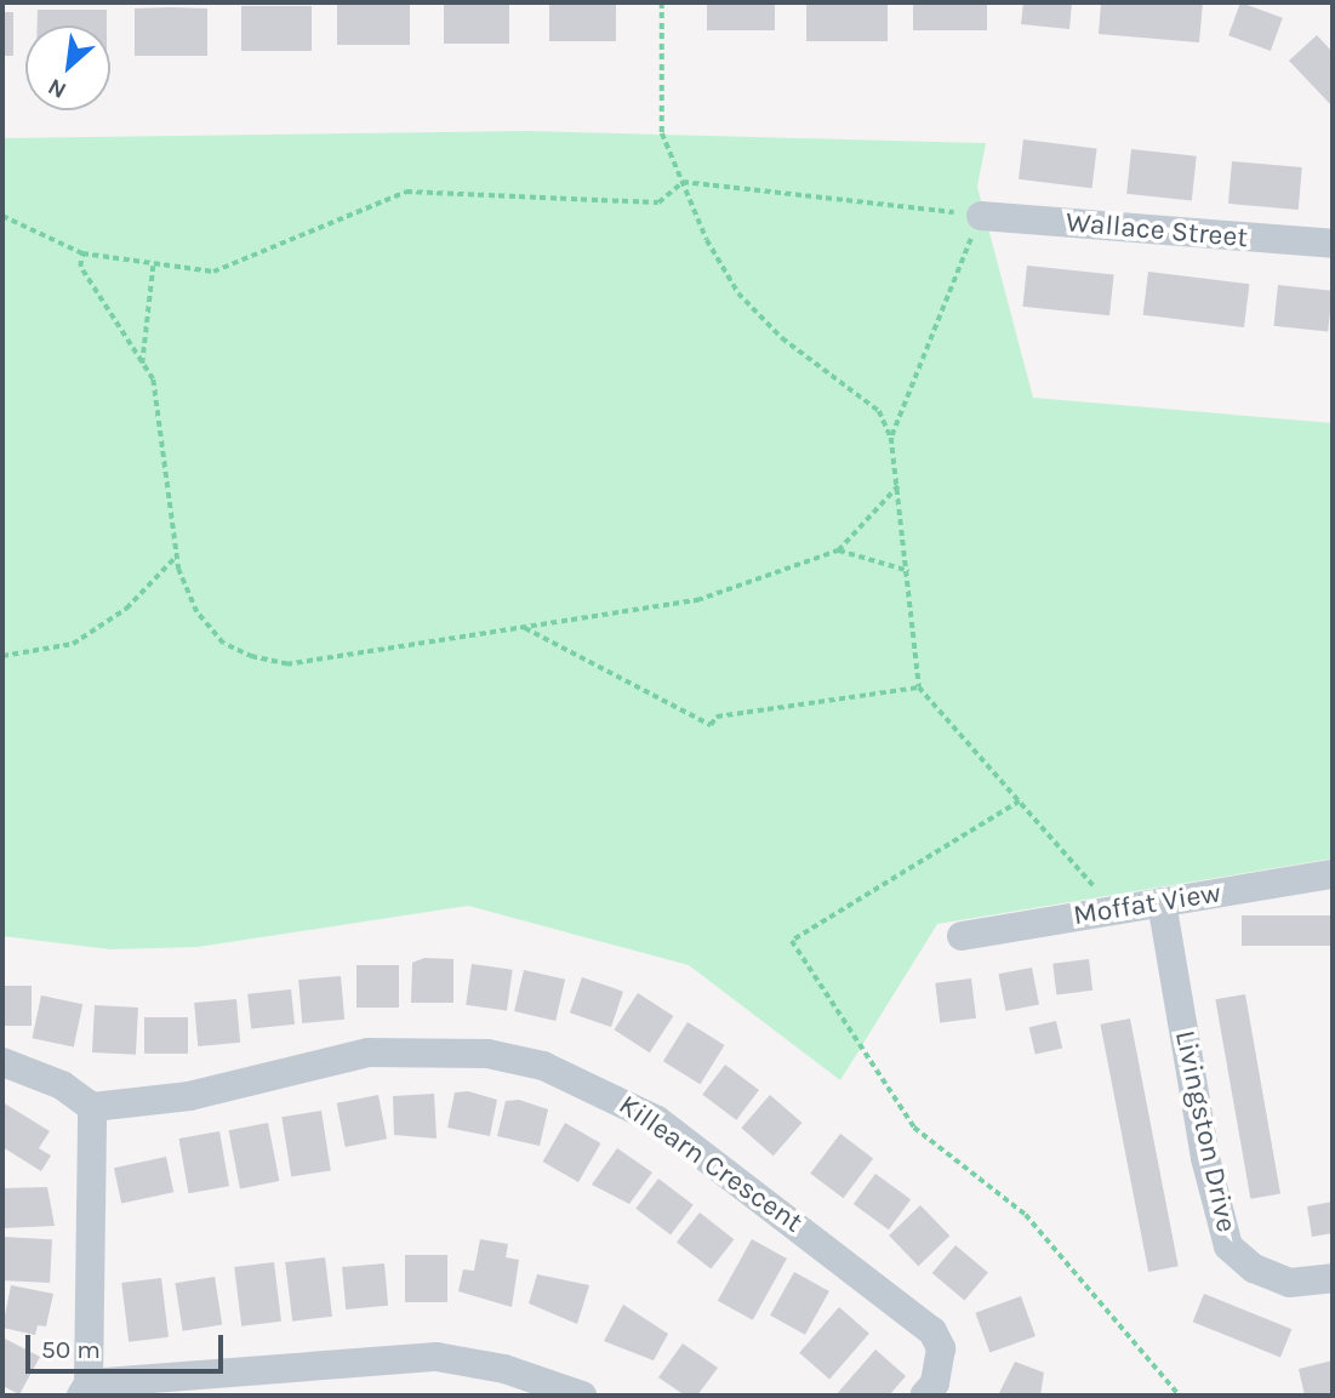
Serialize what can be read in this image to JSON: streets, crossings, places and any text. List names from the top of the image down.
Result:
{
  "streets": {
    "street": [
      "Wallace Street",
      "Moffat View",
      "Livingston Drive",
      "Killearn Crescent"
    ]
  },
  "crossings": [
    ["Moffat View", "Livingston Drive"]
  ],
  "scale_bar": "50 m",
  "north": "bottom left"
}
